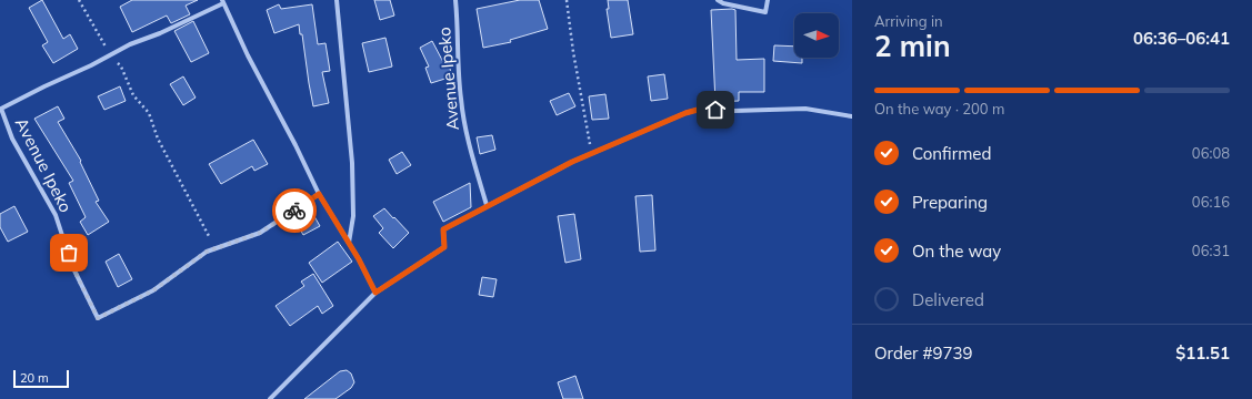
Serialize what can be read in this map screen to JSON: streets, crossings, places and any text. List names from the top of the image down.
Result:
{
  "streets": {
    "street": ["Avenue Ipeko"]
  },
  "scale_bar": "20 m",
  "north": "right",
  "page": {
    "heading": ["2 min", "Arriving in", "06:36–06:41"],
    "panel": ["Order #9739", "$11.51"],
    "bar": "On the way · 200 m",
    "list": [
      ["Confirmed", "06:08"],
      ["Preparing", "06:16"],
      ["On the way", "06:31"],
      "Delivered"
    ],
    "scale": "20 m"
  }
}
